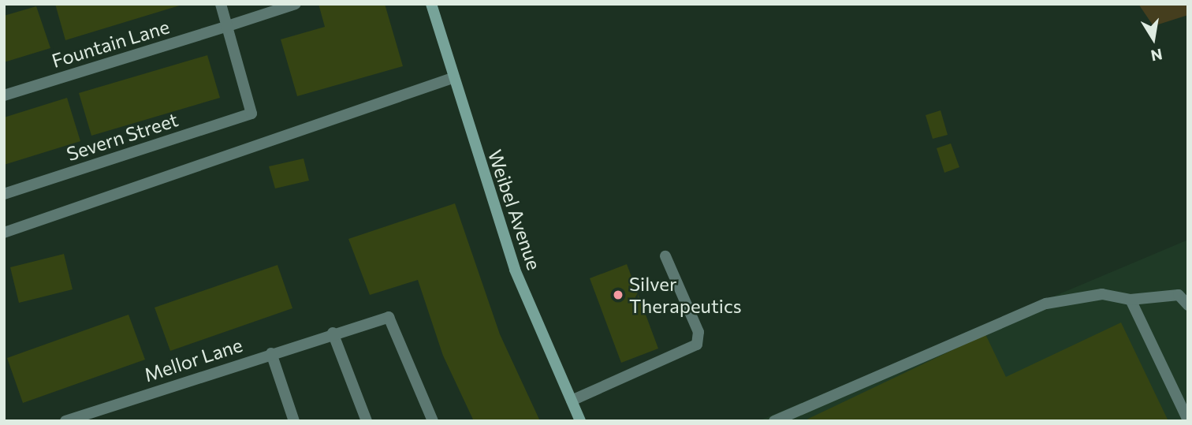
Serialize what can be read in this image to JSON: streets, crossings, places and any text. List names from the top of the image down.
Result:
{
  "streets": {
    "street": [
      "Fountain Lane",
      "Severn Street",
      "Weibel Avenue",
      "Mellor Lane"
    ]
  },
  "crossings": [
    ["Fountain Lane", "Severn Street"]
  ],
  "places": ["Silver Therapeutics"],
  "north": "bottom"
}
